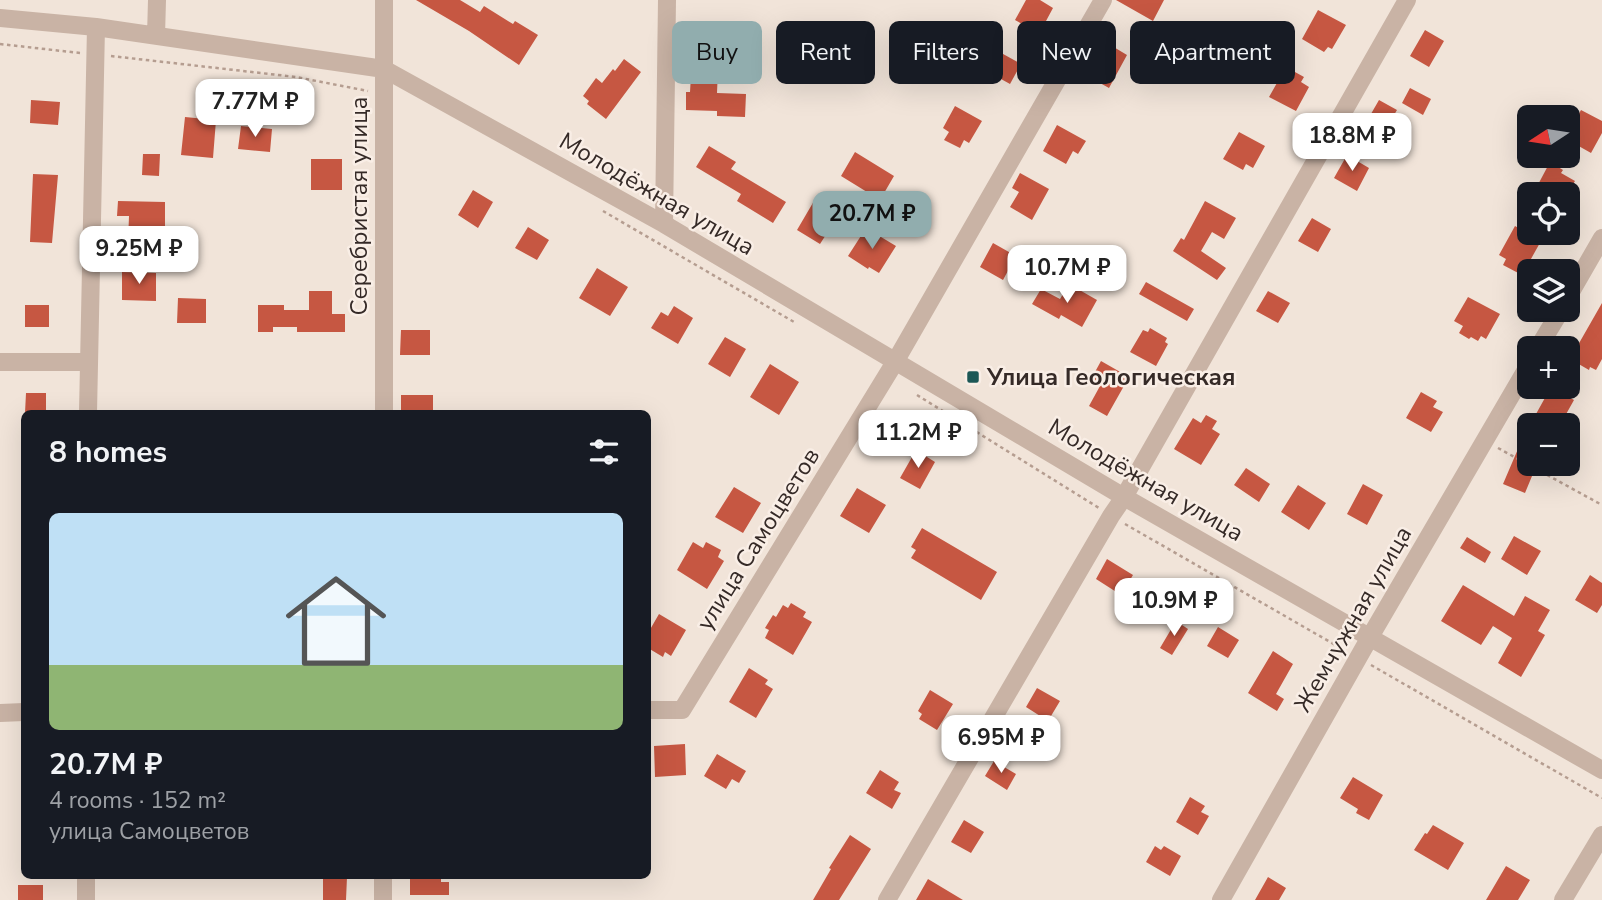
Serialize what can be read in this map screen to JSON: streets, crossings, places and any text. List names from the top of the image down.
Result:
{
  "streets": {
    "street": [
      "Молодёжная улица",
      "Серебристая улица",
      "улица Самоцветов",
      "Жемчужная улица"
    ]
  },
  "crossings": [
    ["Молодёжная улица", "Серебристая улица"],
    ["Молодёжная улица", "улица Самоцветов"],
    ["Молодёжная улица", "Жемчужная улица"]
  ],
  "places": {
    "transit": ["Улица Геологическая"]
  },
  "north": "left",
  "page": {
    "chip": [
      "Buy",
      "Rent",
      "Filters",
      "New",
      "Apartment"
    ],
    "price": [
      "7.77M ₽",
      "18.8M ₽",
      "20.7M ₽",
      "9.25M ₽",
      "10.7M ₽",
      "11.2M ₽",
      "10.9M ₽",
      "6.95M ₽"
    ],
    "map_buttons": ["+", "−"],
    "heading": "8 homes",
    "list": [
      {
        "name": "20.7M ₽",
        "note": "4 rooms · 152 m² · улица Самоцветов"
      }
    ]
  }
}
